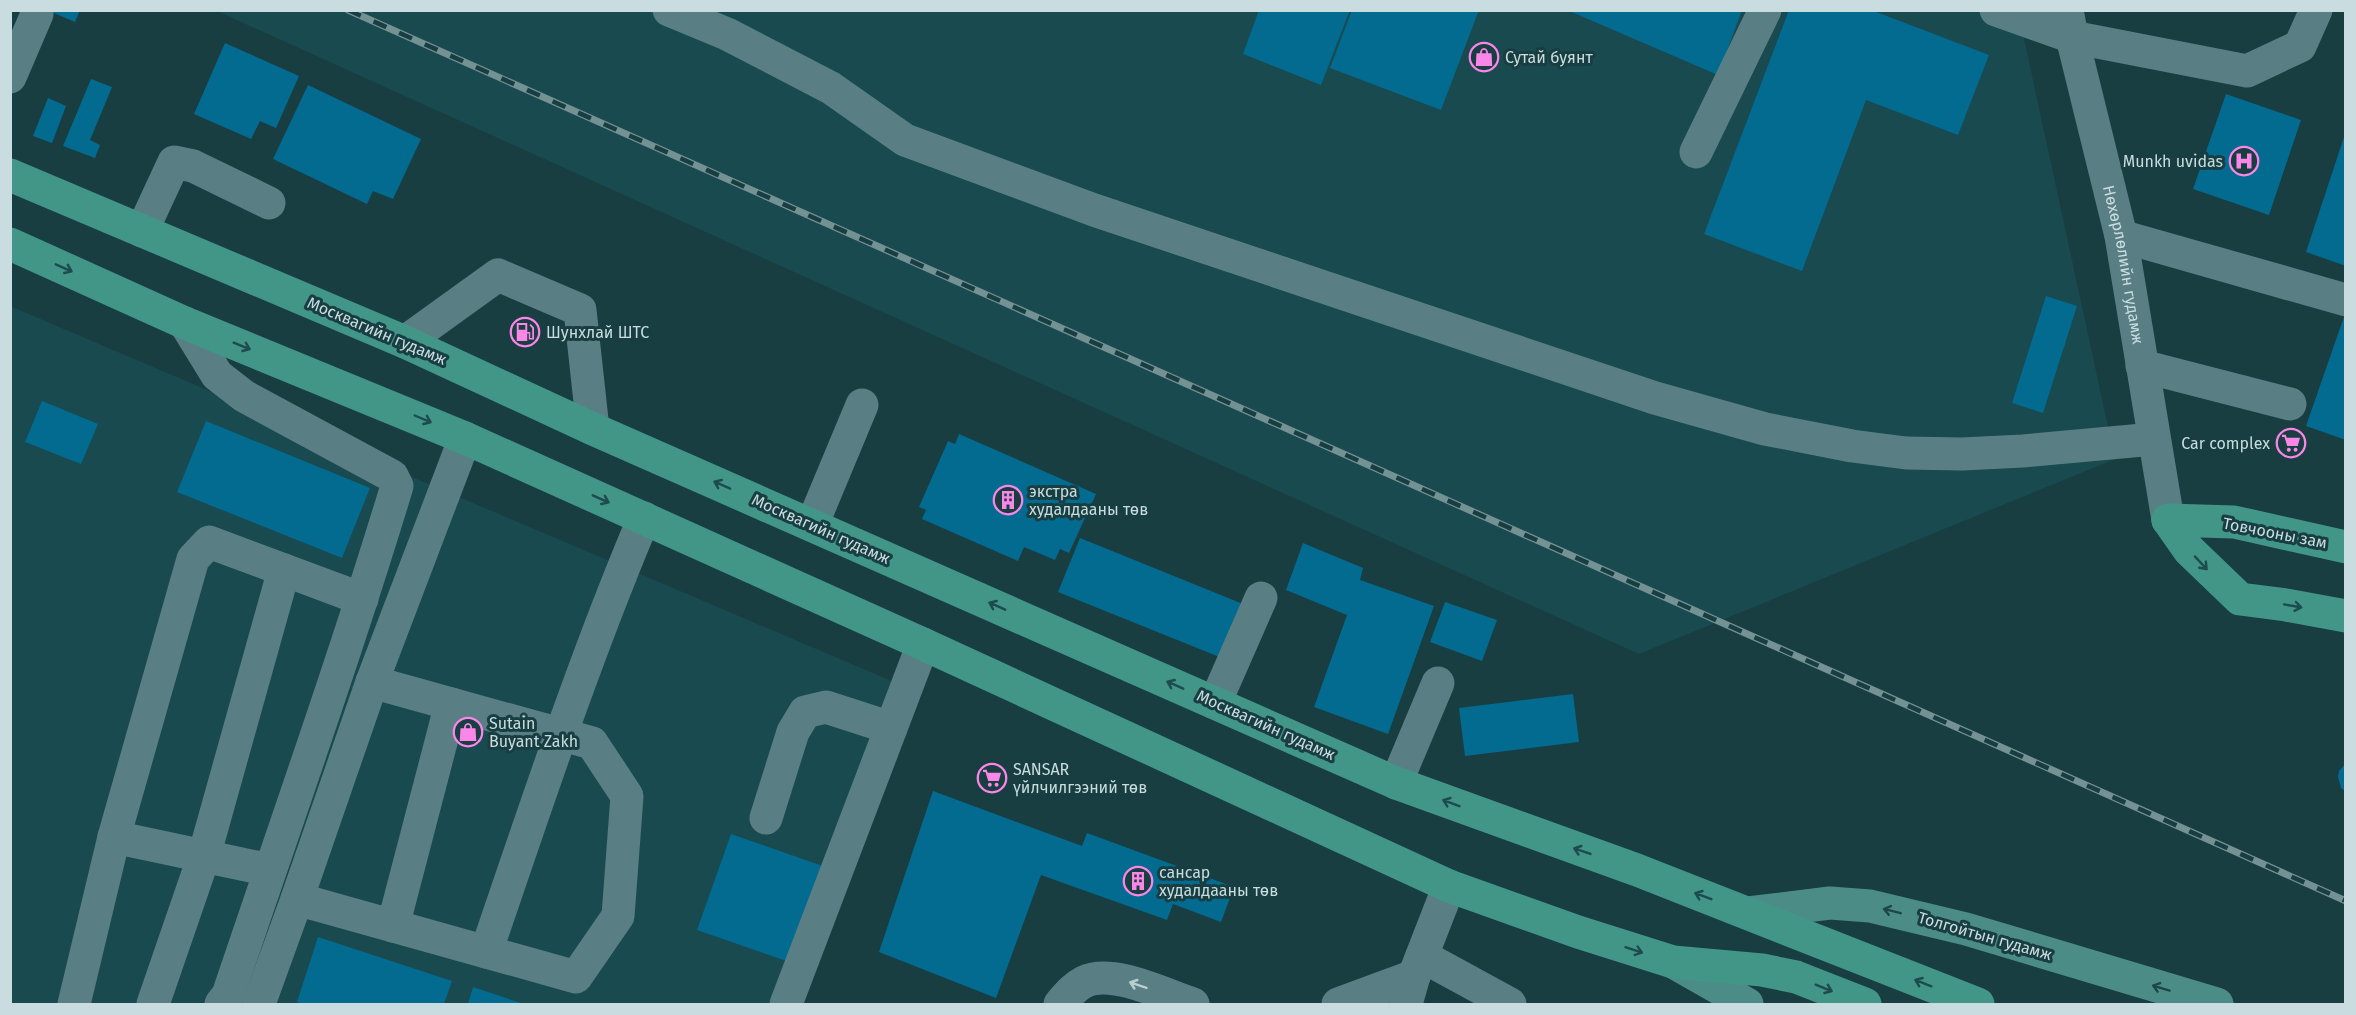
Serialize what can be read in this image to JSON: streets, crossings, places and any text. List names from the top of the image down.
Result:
{
  "streets": {
    "highway": ["Москвагийн гудамж", "Товчооны зам"],
    "main road": ["Толгойтын гудамж"],
    "street": ["Нөхөрлөлийн гудамж"]
  },
  "crossings": [
    ["Нөхөрлөлийн гудамж", "Товчооны зам"],
    ["Москвагийн гудамж", "Толгойтын гудамж"]
  ],
  "one_way": ["Толгойтын гудамж"],
  "places": {
    "shop": ["Сутай буянт", "Sutain Buyant Zakh"],
    "hospital": ["Munkh uvidas"],
    "fuel station": ["Шунхлай ШТС"],
    "supermarket": ["Car complex", "SANSAR үйлчилгээний төв"],
    "building": ["экстра худалдааны төв", "сансар худалдааны төв"]
  }
}
